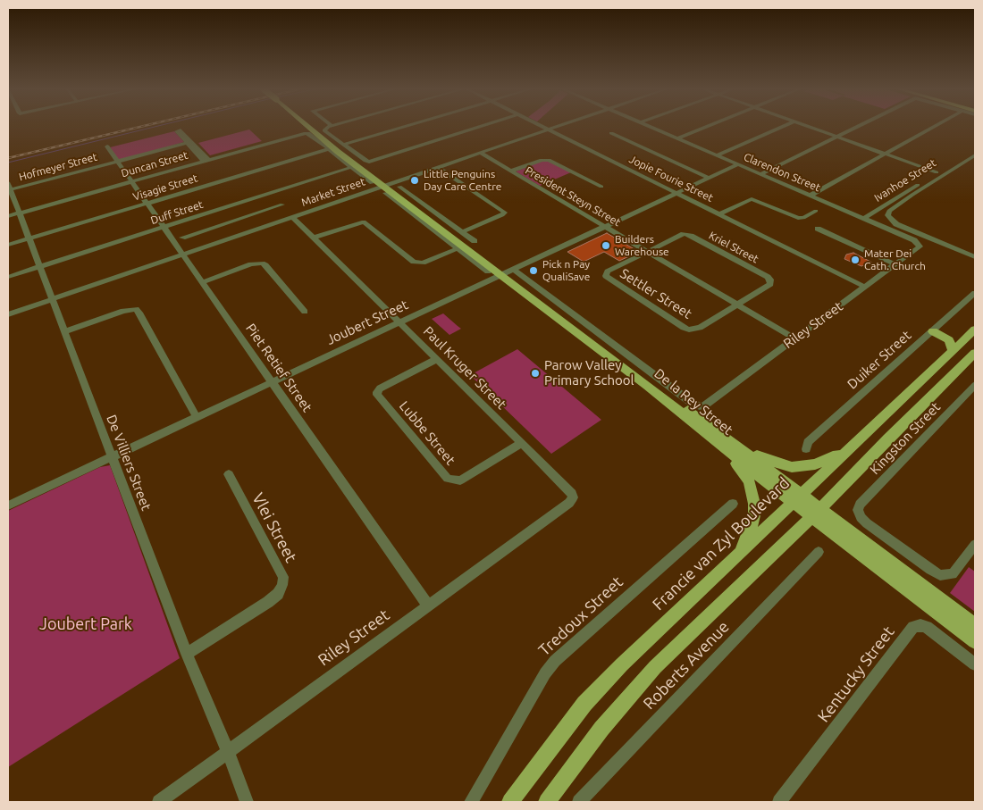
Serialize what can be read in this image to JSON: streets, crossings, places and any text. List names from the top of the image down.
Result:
{
  "streets": {
    "main road": ["De la Rey Street", "Francie van Zyl Boulevard"],
    "street": [
      "Duncan Street",
      "Hofmeyer Street",
      "Clarendon Street",
      "Jopie Fourie Street",
      "Ivanhoe Street",
      "Visagie Street",
      "Market Street",
      "President Steyn Street",
      "Duff Street",
      "Kriel Street",
      "Settler Street",
      "Joubert Street",
      "Riley Street",
      "Duiker Street",
      "Piet Retief Street",
      "Paul Kruger Street",
      "Lubbe Street",
      "Kingston Street",
      "De Villiers Street",
      "Vlei Street",
      "Tredoux Street",
      "Roberts Avenue",
      "Kentucky Street"
    ]
  },
  "crossings": [
    ["Duncan Street", "Hofmeyer Street"],
    ["Duncan Street", "Visagie Street"],
    ["Duncan Street", "Piet Retief Street"],
    ["Duncan Street", "De Villiers Street"],
    ["Hofmeyer Street", "Piet Retief Street"],
    ["Hofmeyer Street", "De Villiers Street"],
    ["Clarendon Street", "Ivanhoe Street"],
    ["Clarendon Street", "Joubert Street"],
    ["Clarendon Street", "Riley Street"],
    ["Jopie Fourie Street", "Market Street"],
    ["Jopie Fourie Street", "Joubert Street"],
    ["Jopie Fourie Street", "Riley Street"],
    ["Visagie Street", "Piet Retief Street"],
    ["Visagie Street", "De Villiers Street"],
    ["Market Street", "President Steyn Street"],
    ["Market Street", "Piet Retief Street"],
    ["Market Street", "Paul Kruger Street"],
    ["Market Street", "De la Rey Street"],
    ["Market Street", "De Villiers Street"],
    ["President Steyn Street", "Kriel Street"],
    ["President Steyn Street", "Settler Street"],
    ["President Steyn Street", "Joubert Street"],
    ["President Steyn Street", "Riley Street"],
    ["Duff Street", "Piet Retief Street"],
    ["Duff Street", "De Villiers Street"],
    ["Kriel Street", "Settler Street"],
    ["Joubert Street", "Piet Retief Street"],
    ["Joubert Street", "Paul Kruger Street"],
    ["Joubert Street", "De la Rey Street"],
    ["Joubert Street", "De Villiers Street"],
    ["Riley Street", "Piet Retief Street"],
    ["Riley Street", "Paul Kruger Street"],
    ["Riley Street", "De la Rey Street"],
    ["Riley Street", "De Villiers Street"],
    ["Paul Kruger Street", "Lubbe Street"],
    ["De la Rey Street", "Francie van Zyl Boulevard"],
    ["De Villiers Street", "Vlei Street"]
  ],
  "parks": ["Joubert Park"],
  "places": [
    "Little Penguins Day Care Centre",
    "Builders Warehouse",
    "Mater Dei Cath. Church",
    "Pick n Pay QualiSave",
    "Parow Valley Primary School"
  ]
}
